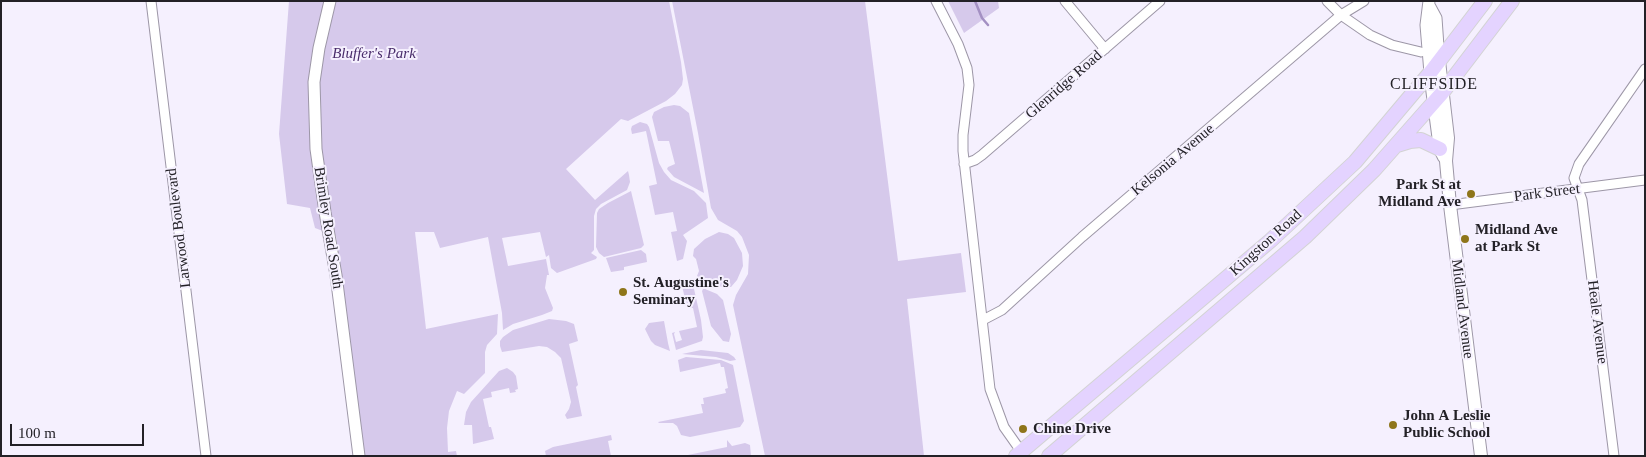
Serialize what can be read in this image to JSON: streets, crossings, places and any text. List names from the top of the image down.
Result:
{
  "streets": {
    "main road": ["Kingston Road", "Midland Avenue"],
    "street": [
      "Glenridge Road",
      "Kelsonia Avenue",
      "Park Street",
      "Larwood Boulevard",
      "Brimley Road South",
      "Heale Avenue"
    ]
  },
  "crossings": [
    ["Park Street", "Midland Avenue"],
    ["Park Street", "Heale Avenue"],
    ["Kingston Road", "Midland Avenue"]
  ],
  "districts": ["CLIFFSIDE"],
  "parks": ["Bluffer's Park"],
  "places": [
    "Park St at Midland Ave",
    "Midland Ave at Park St",
    "St. Augustine's Seminary",
    "John A Leslie Public School",
    "Chine Drive"
  ],
  "scale_bar": "100 m"
}
